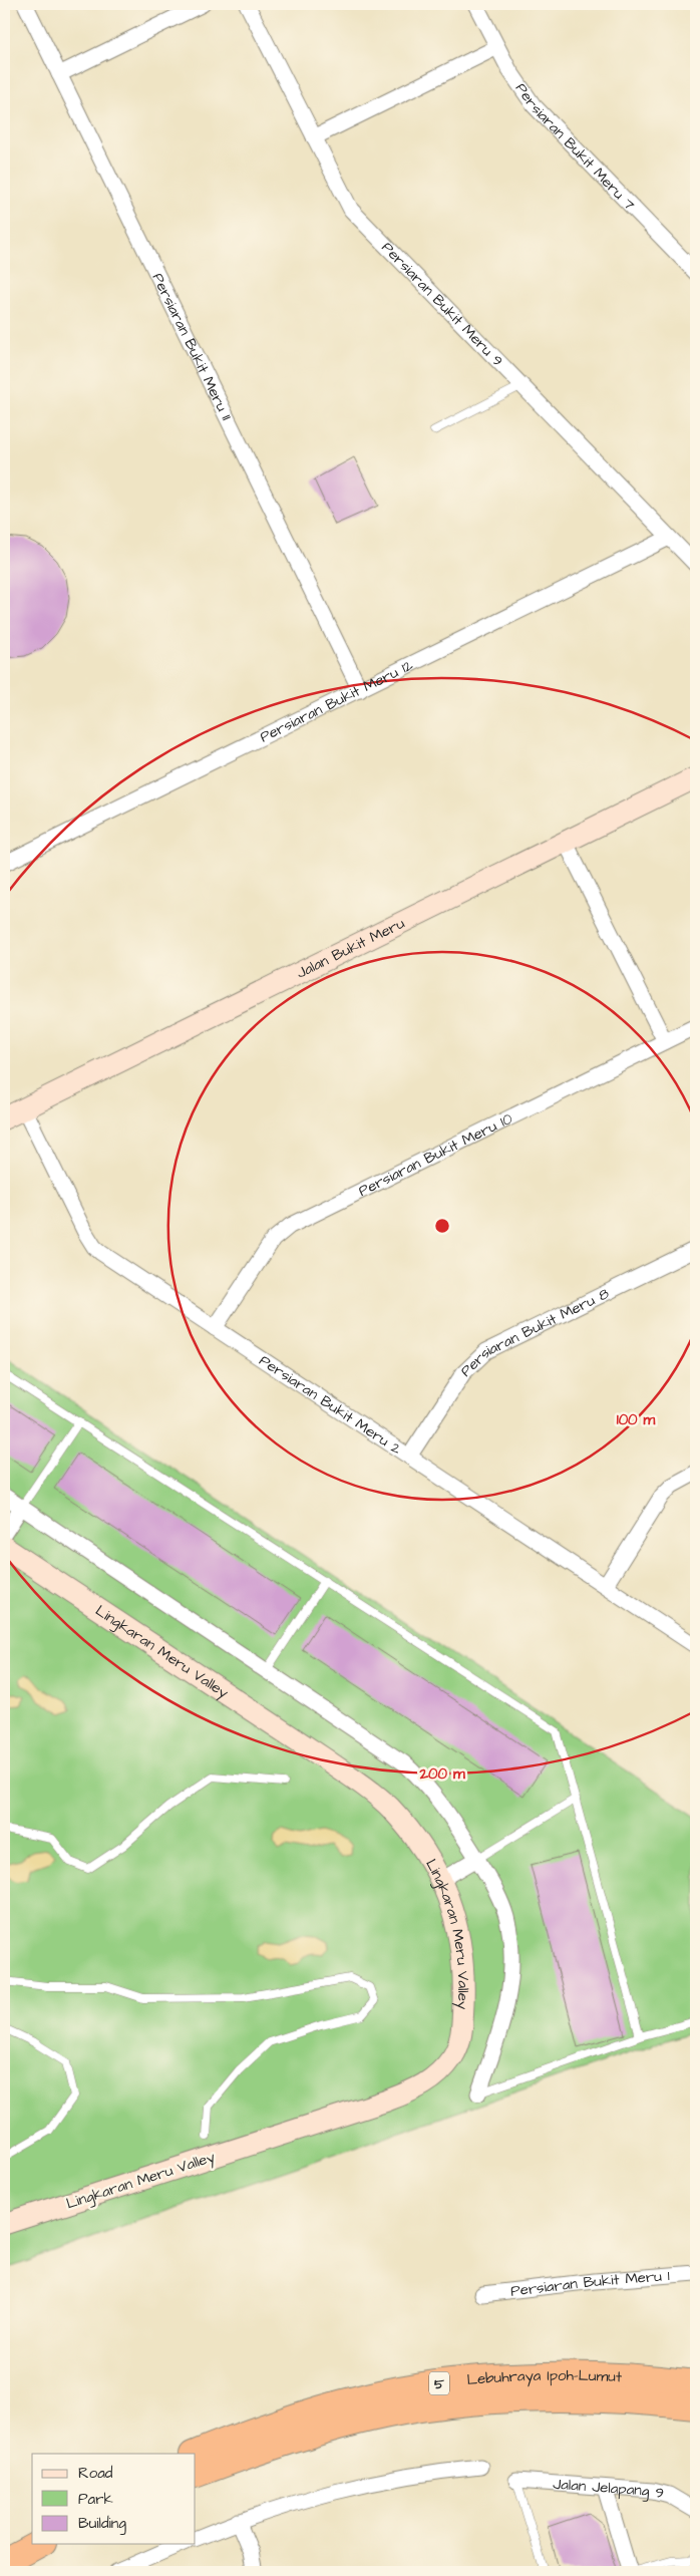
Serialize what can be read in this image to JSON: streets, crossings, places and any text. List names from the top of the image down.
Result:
{
  "streets": {
    "highway": ["Lebuhraya Ipoh-Lumut", "5"],
    "street": [
      "Persiaran Bukit Meru 7",
      "Persiaran Bukit Meru 9",
      "Persiaran Bukit Meru 11",
      "Persiaran Bukit Meru 12",
      "Jalan Bukit Meru",
      "Persiaran Bukit Meru 10",
      "Persiaran Bukit Meru 8",
      "Persiaran Bukit Meru 2",
      "Lingkaran Meru Valley",
      "Persiaran Bukit Meru 1",
      "Jalan Jelapang 9"
    ]
  },
  "crossings": [
    ["Persiaran Bukit Meru 9", "Persiaran Bukit Meru 12"],
    ["Persiaran Bukit Meru 11", "Persiaran Bukit Meru 12"],
    ["Jalan Bukit Meru", "Persiaran Bukit Meru 2"],
    ["Persiaran Bukit Meru 10", "Persiaran Bukit Meru 2"],
    ["Persiaran Bukit Meru 8", "Persiaran Bukit Meru 2"]
  ],
  "legend": ["Road", "Park", "Building"],
  "rings": ["100 m", "200 m"]
}
